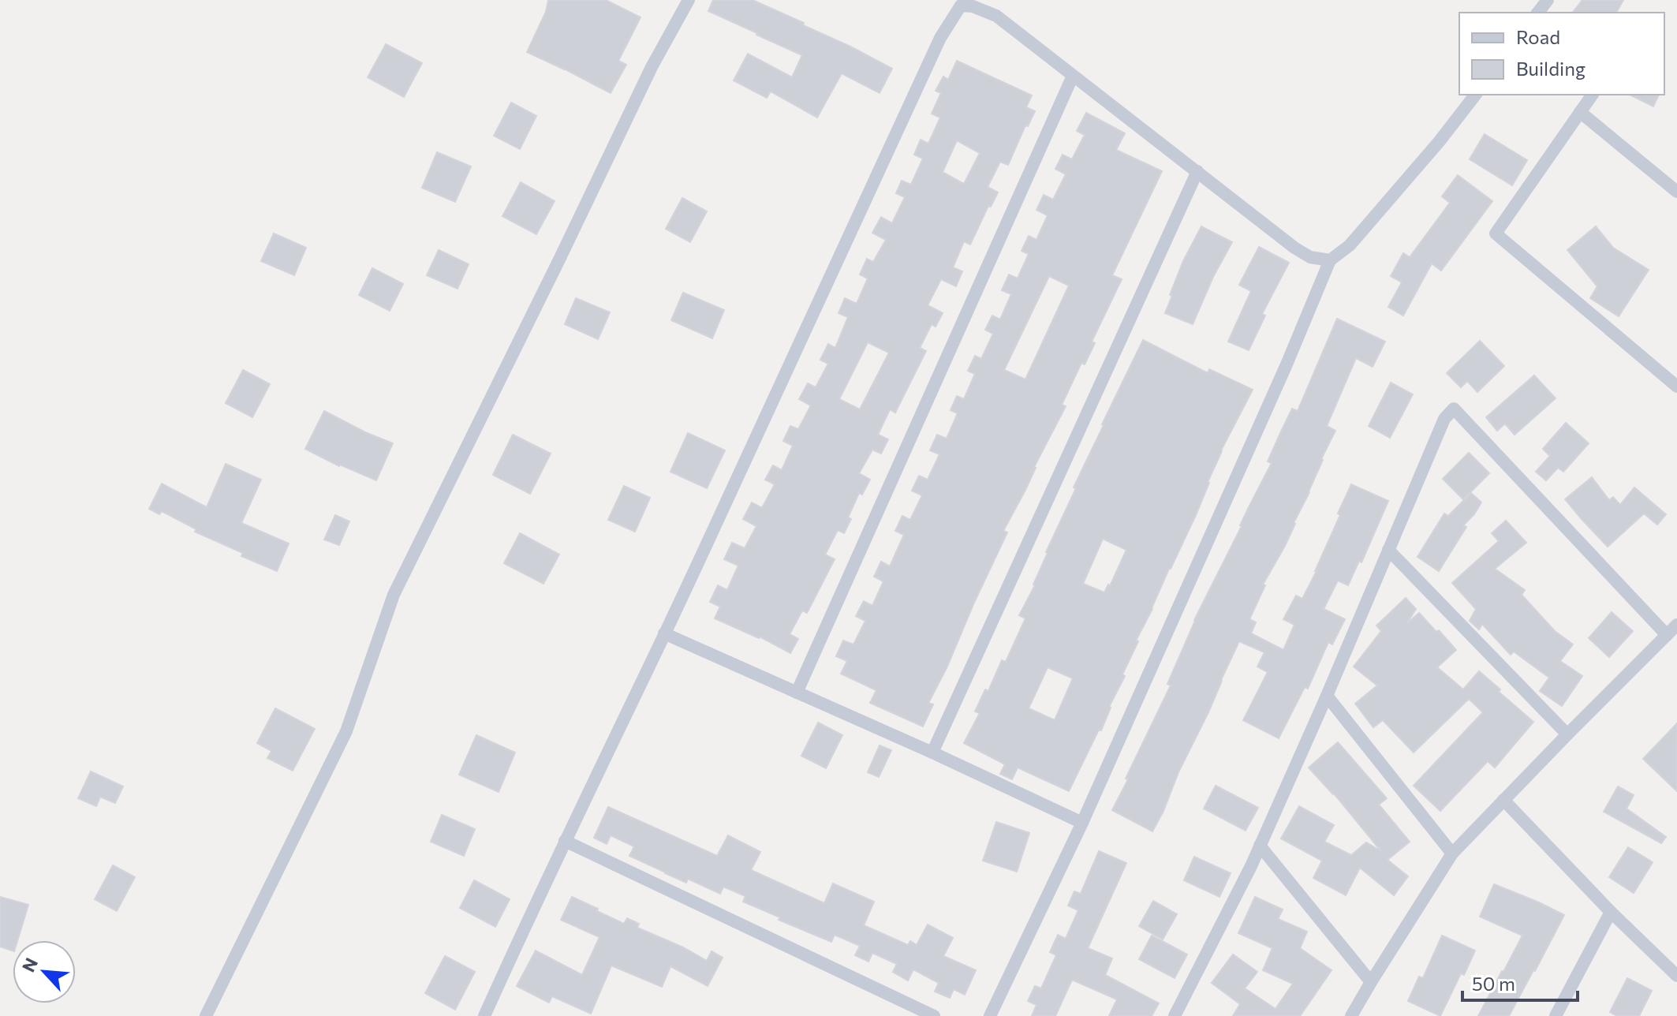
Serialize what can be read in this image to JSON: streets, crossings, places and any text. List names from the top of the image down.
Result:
{
  "legend": ["Road", "Building"],
  "scale_bar": "50 m",
  "north": "top left"
}
